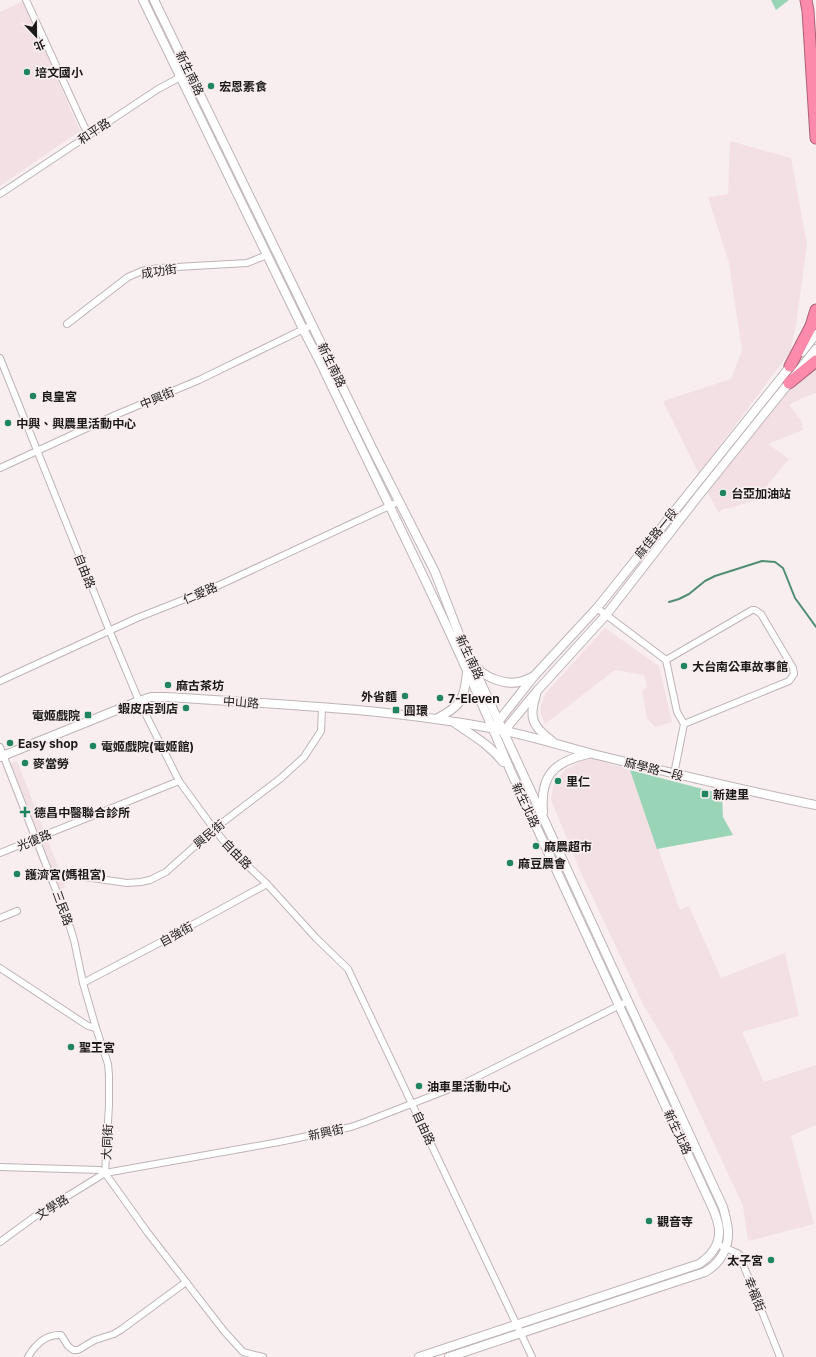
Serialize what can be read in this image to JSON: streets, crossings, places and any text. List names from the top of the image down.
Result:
{
  "streets": {
    "main road": [
      "新生南路",
      "麻佳路一段",
      "中山路",
      "麻學路一段",
      "新生北路"
    ],
    "street": [
      "和平路",
      "成功街",
      "中興街",
      "自由路",
      "仁愛路",
      "興民街",
      "光復路",
      "三民路",
      "自強街",
      "新興街",
      "大同街",
      "文學路",
      "幸福街"
    ]
  },
  "crossings": [
    ["新生南路", "和平路"],
    ["新生南路", "成功街"],
    ["新生南路", "中興街"],
    ["新生南路", "麻佳路一段"],
    ["新生南路", "仁愛路"],
    ["新生南路", "中山路"],
    ["新生南路", "麻學路一段"],
    ["新生南路", "新生北路"],
    ["中興街", "自由路"],
    ["麻佳路一段", "中山路"],
    ["麻佳路一段", "麻學路一段"],
    ["麻佳路一段", "新生北路"],
    ["自由路", "仁愛路"],
    ["自由路", "中山路"],
    ["自由路", "興民街"],
    ["自由路", "光復路"],
    ["自由路", "自強街"],
    ["自由路", "新興街"],
    ["中山路", "麻學路一段"],
    ["中山路", "新生北路"],
    ["中山路", "興民街"],
    ["中山路", "三民路"],
    ["麻學路一段", "新生北路"],
    ["新生北路", "新興街"],
    ["新生北路", "幸福街"],
    ["興民街", "三民路"],
    ["光復路", "三民路"],
    ["三民路", "自強街"],
    ["三民路", "大同街"],
    ["新興街", "大同街"],
    ["新興街", "文學路"],
    ["大同街", "文學路"]
  ],
  "places": {
    "other": [
      "培文國小",
      "宏恩素食",
      "良皇宮",
      "中興、興農里活動中心",
      "台亞加油站",
      "大台南公車故事館",
      "麻古茶坊",
      "外省麵",
      "7-Eleven",
      "蝦皮店到店",
      "Easy shop",
      "電姬戲院(電姬館)",
      "麥當勞",
      "里仁",
      "麻農超市",
      "麻豆農會",
      "護濟宮(媽祖宮)",
      "聖王宮",
      "油車里活動中心",
      "觀音寺",
      "太子宮"
    ],
    "transit": ["圓環", "電姬戲院", "新建里"],
    "health": ["德昌中醫聯合診所"]
  },
  "north": "bottom"
}
